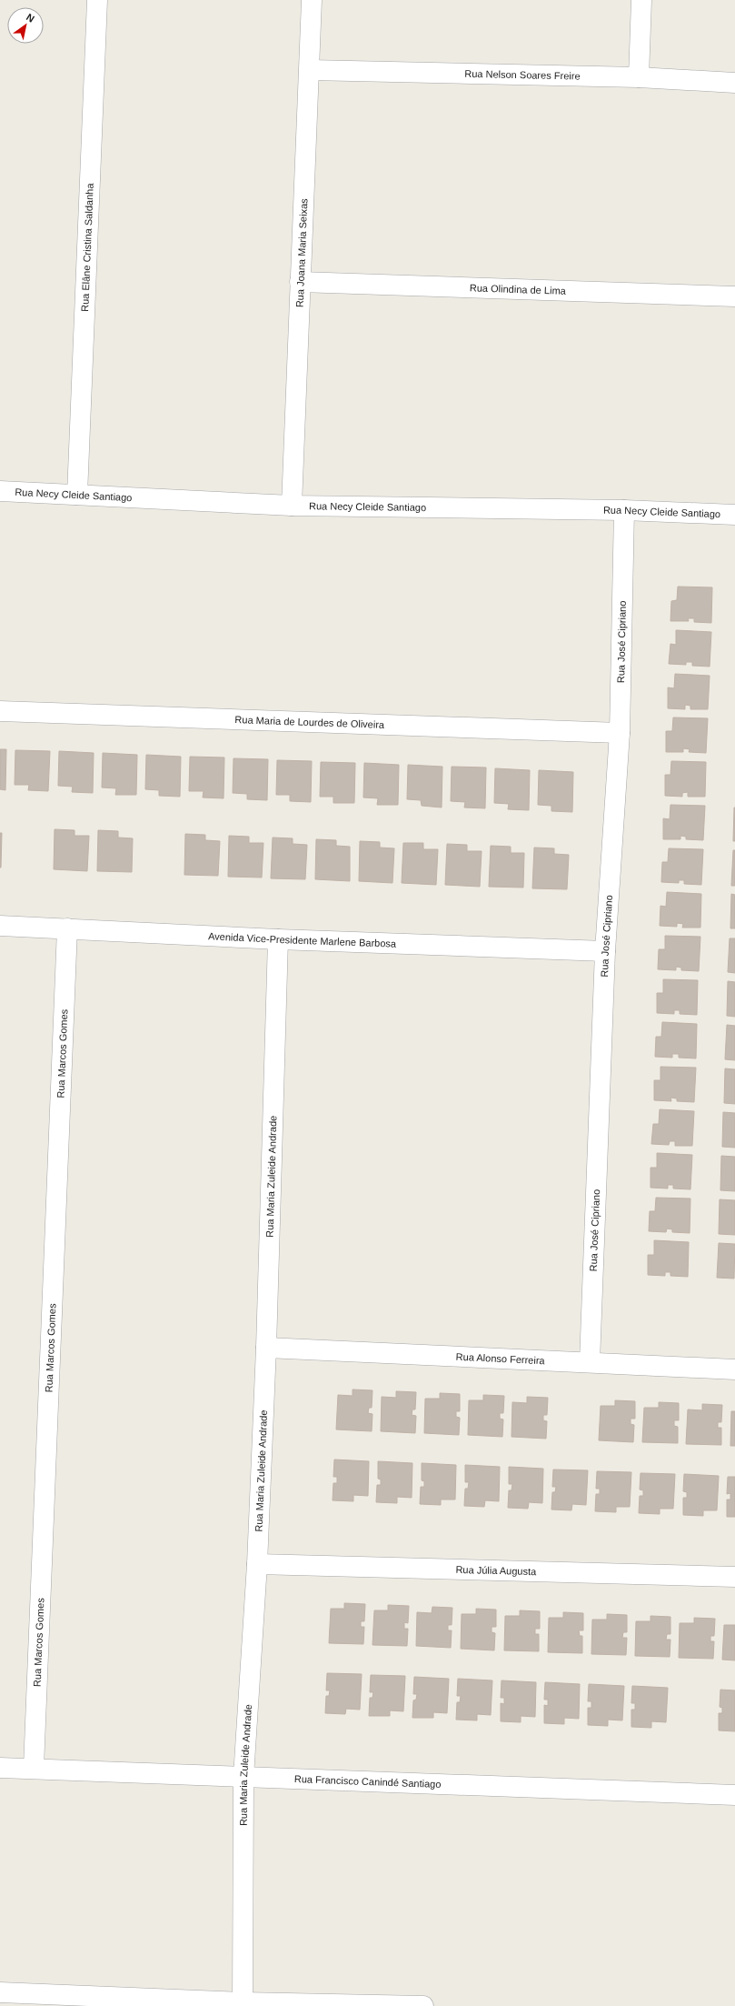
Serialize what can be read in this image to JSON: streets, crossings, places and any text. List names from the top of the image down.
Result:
{
  "streets": {
    "street": [
      "Rua Nelson Soares Freire",
      "Rua Elâne Cristina Saldanha",
      "Rua Joana Maria Seixas",
      "Rua Olindina de Lima",
      "Rua Necy Cleide Santiago",
      "Rua José Cipriano",
      "Rua Maria de Lourdes de Oliveira",
      "Avenida Vice-Presidente Marlene Barbosa",
      "Rua Marcos Gomes",
      "Rua Maria Zuleide Andrade",
      "Rua Alonso Ferreira",
      "Rua Júlia Augusta",
      "Rua Francisco Canindé Santiago"
    ]
  },
  "crossings": [
    ["Rua Nelson Soares Freire", "Rua Joana Maria Seixas"],
    ["Rua Elâne Cristina Saldanha", "Rua Necy Cleide Santiago"],
    ["Rua Joana Maria Seixas", "Rua Olindina de Lima"],
    ["Rua Joana Maria Seixas", "Rua Necy Cleide Santiago"],
    ["Rua Necy Cleide Santiago", "Rua José Cipriano"],
    ["Rua José Cipriano", "Rua Maria de Lourdes de Oliveira"],
    ["Rua José Cipriano", "Avenida Vice-Presidente Marlene Barbosa"],
    ["Rua José Cipriano", "Rua Alonso Ferreira"],
    ["Avenida Vice-Presidente Marlene Barbosa", "Rua Marcos Gomes"],
    ["Avenida Vice-Presidente Marlene Barbosa", "Rua Maria Zuleide Andrade"],
    ["Rua Marcos Gomes", "Rua Francisco Canindé Santiago"],
    ["Rua Maria Zuleide Andrade", "Rua Alonso Ferreira"],
    ["Rua Maria Zuleide Andrade", "Rua Júlia Augusta"],
    ["Rua Maria Zuleide Andrade", "Rua Francisco Canindé Santiago"]
  ],
  "north": "top right"
}
